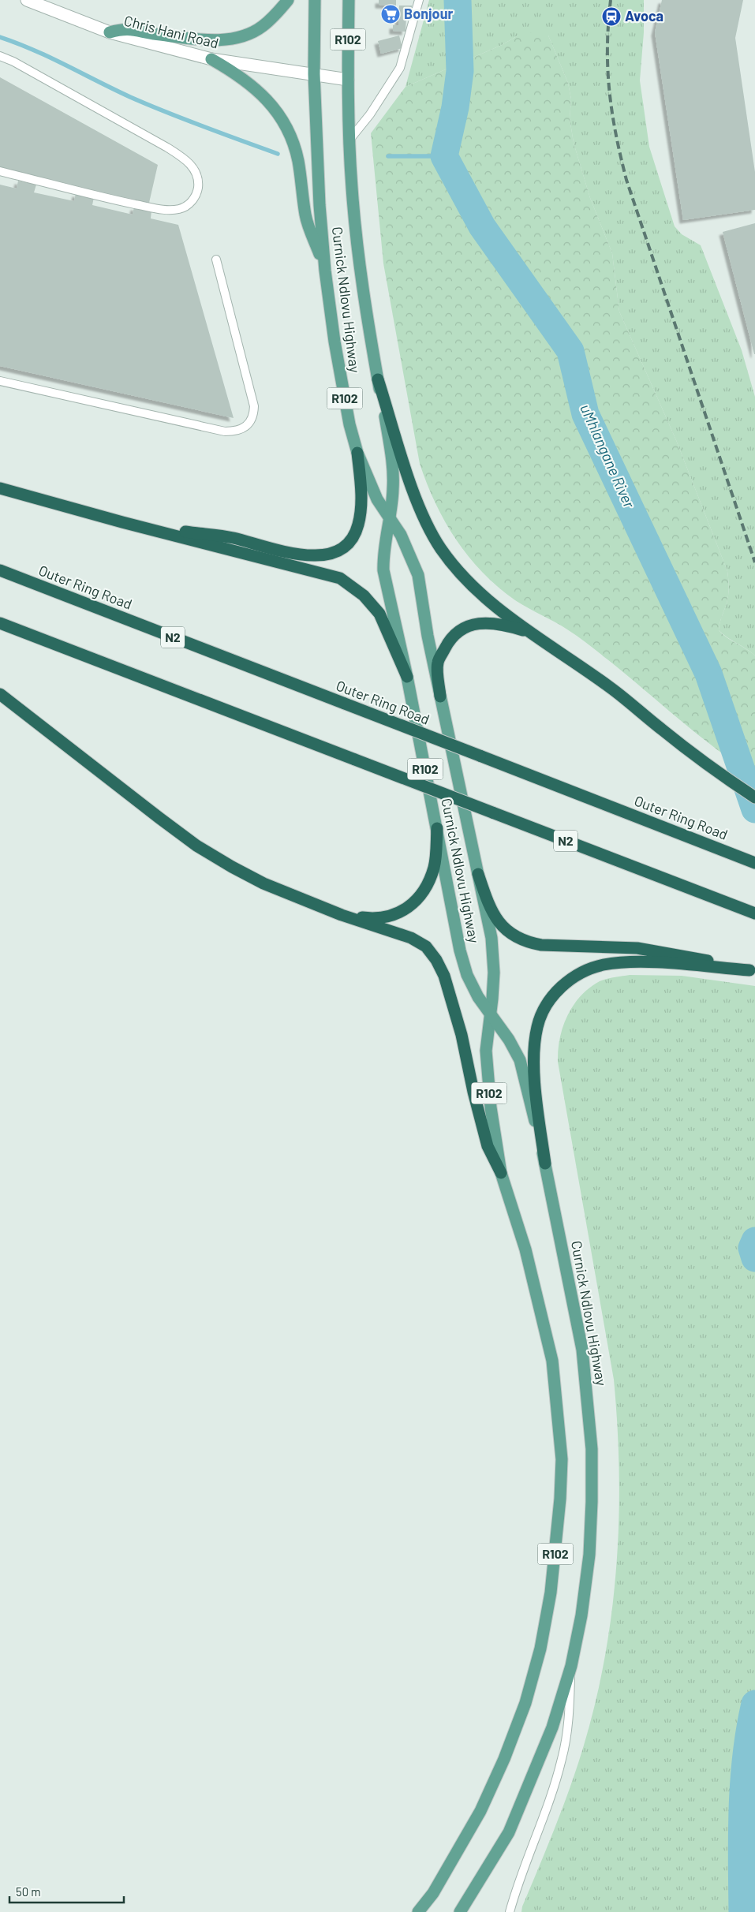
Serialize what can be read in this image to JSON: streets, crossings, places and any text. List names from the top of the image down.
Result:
{
  "streets": {
    "highway": ["Outer Ring Road", "N2"],
    "main road": ["R102", "Curnick Ndlovu Highway"],
    "street": ["Chris Hani Road"]
  },
  "crossings": [
    ["Chris Hani Road", "R102"],
    ["Chris Hani Road", "Curnick Ndlovu Highway"],
    ["R102", "Curnick Ndlovu Highway"]
  ],
  "water": ["uMhlangane River"],
  "places": {
    "supermarket": ["Bonjour"],
    "station": ["Avoca"]
  },
  "scale_bar": "50 m"
}
